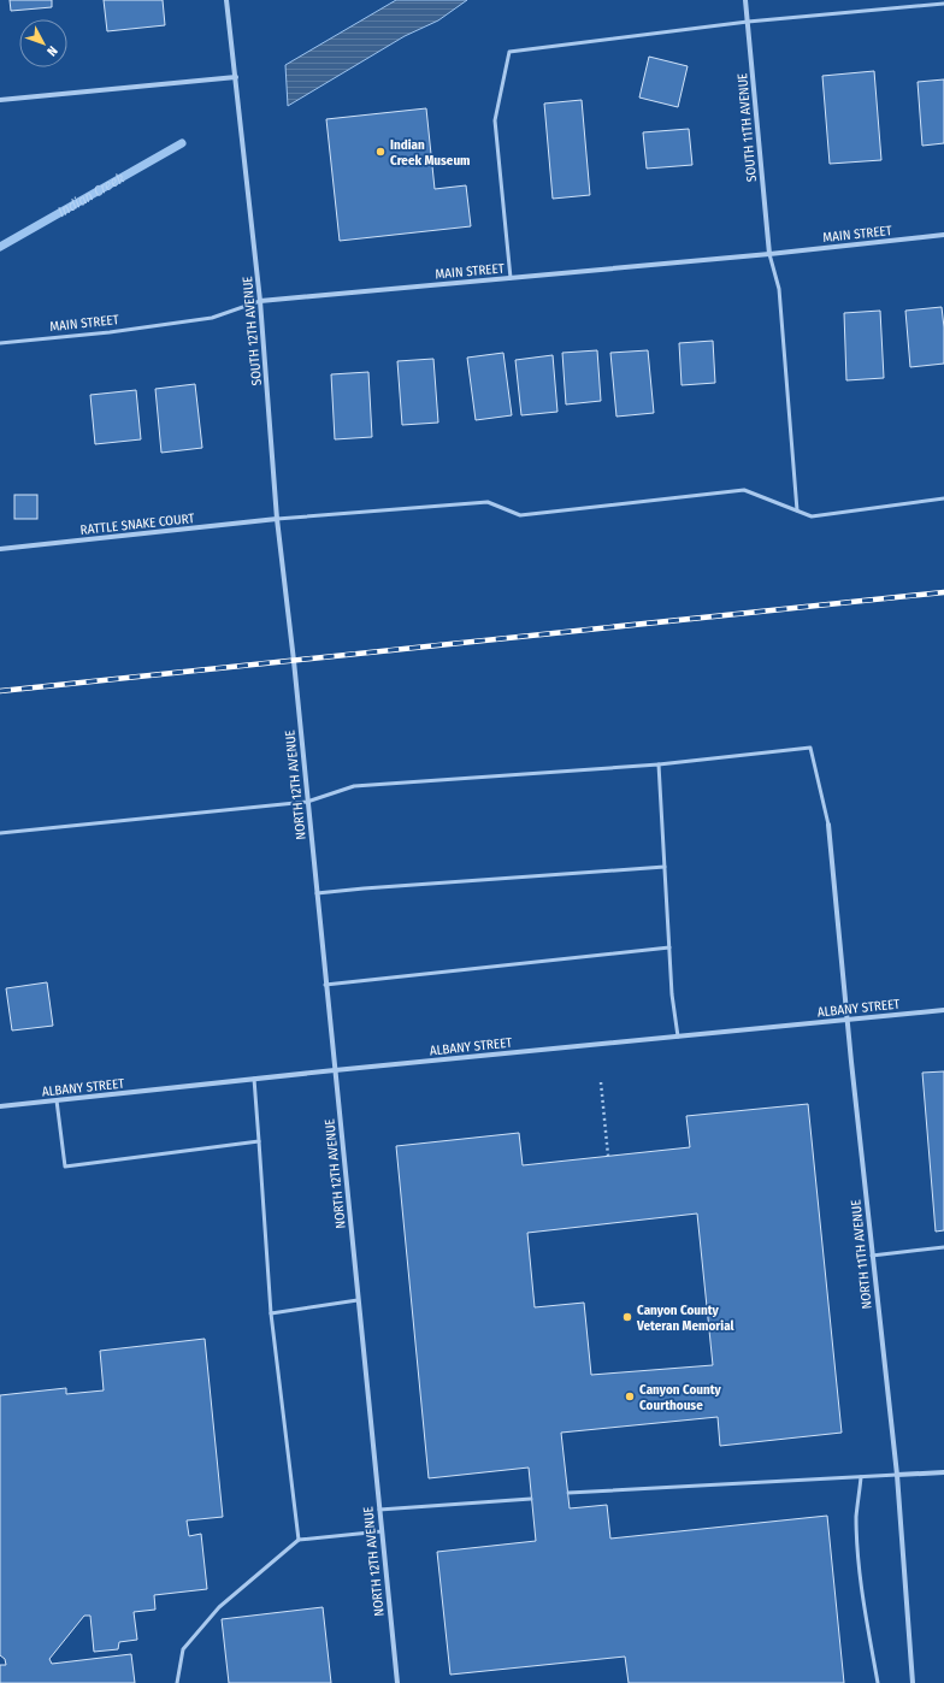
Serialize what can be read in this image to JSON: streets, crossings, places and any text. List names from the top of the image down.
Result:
{
  "streets": {
    "street": [
      "SOUTH 11TH AVENUE",
      "MAIN STREET",
      "SOUTH 12TH AVENUE",
      "RATTLE SNAKE COURT",
      "NORTH 12TH AVENUE",
      "ALBANY STREET",
      "NORTH 11TH AVENUE"
    ]
  },
  "crossings": [
    ["SOUTH 11TH AVENUE", "MAIN STREET"],
    ["MAIN STREET", "SOUTH 12TH AVENUE"],
    ["SOUTH 12TH AVENUE", "RATTLE SNAKE COURT"],
    ["SOUTH 12TH AVENUE", "NORTH 12TH AVENUE"],
    ["NORTH 12TH AVENUE", "ALBANY STREET"],
    ["ALBANY STREET", "NORTH 11TH AVENUE"]
  ],
  "water": ["Indian Creek"],
  "places": ["Indian Creek Museum", "Canyon County Veteran Memorial", "Canyon County Courthouse"],
  "north": "bottom right"
}
